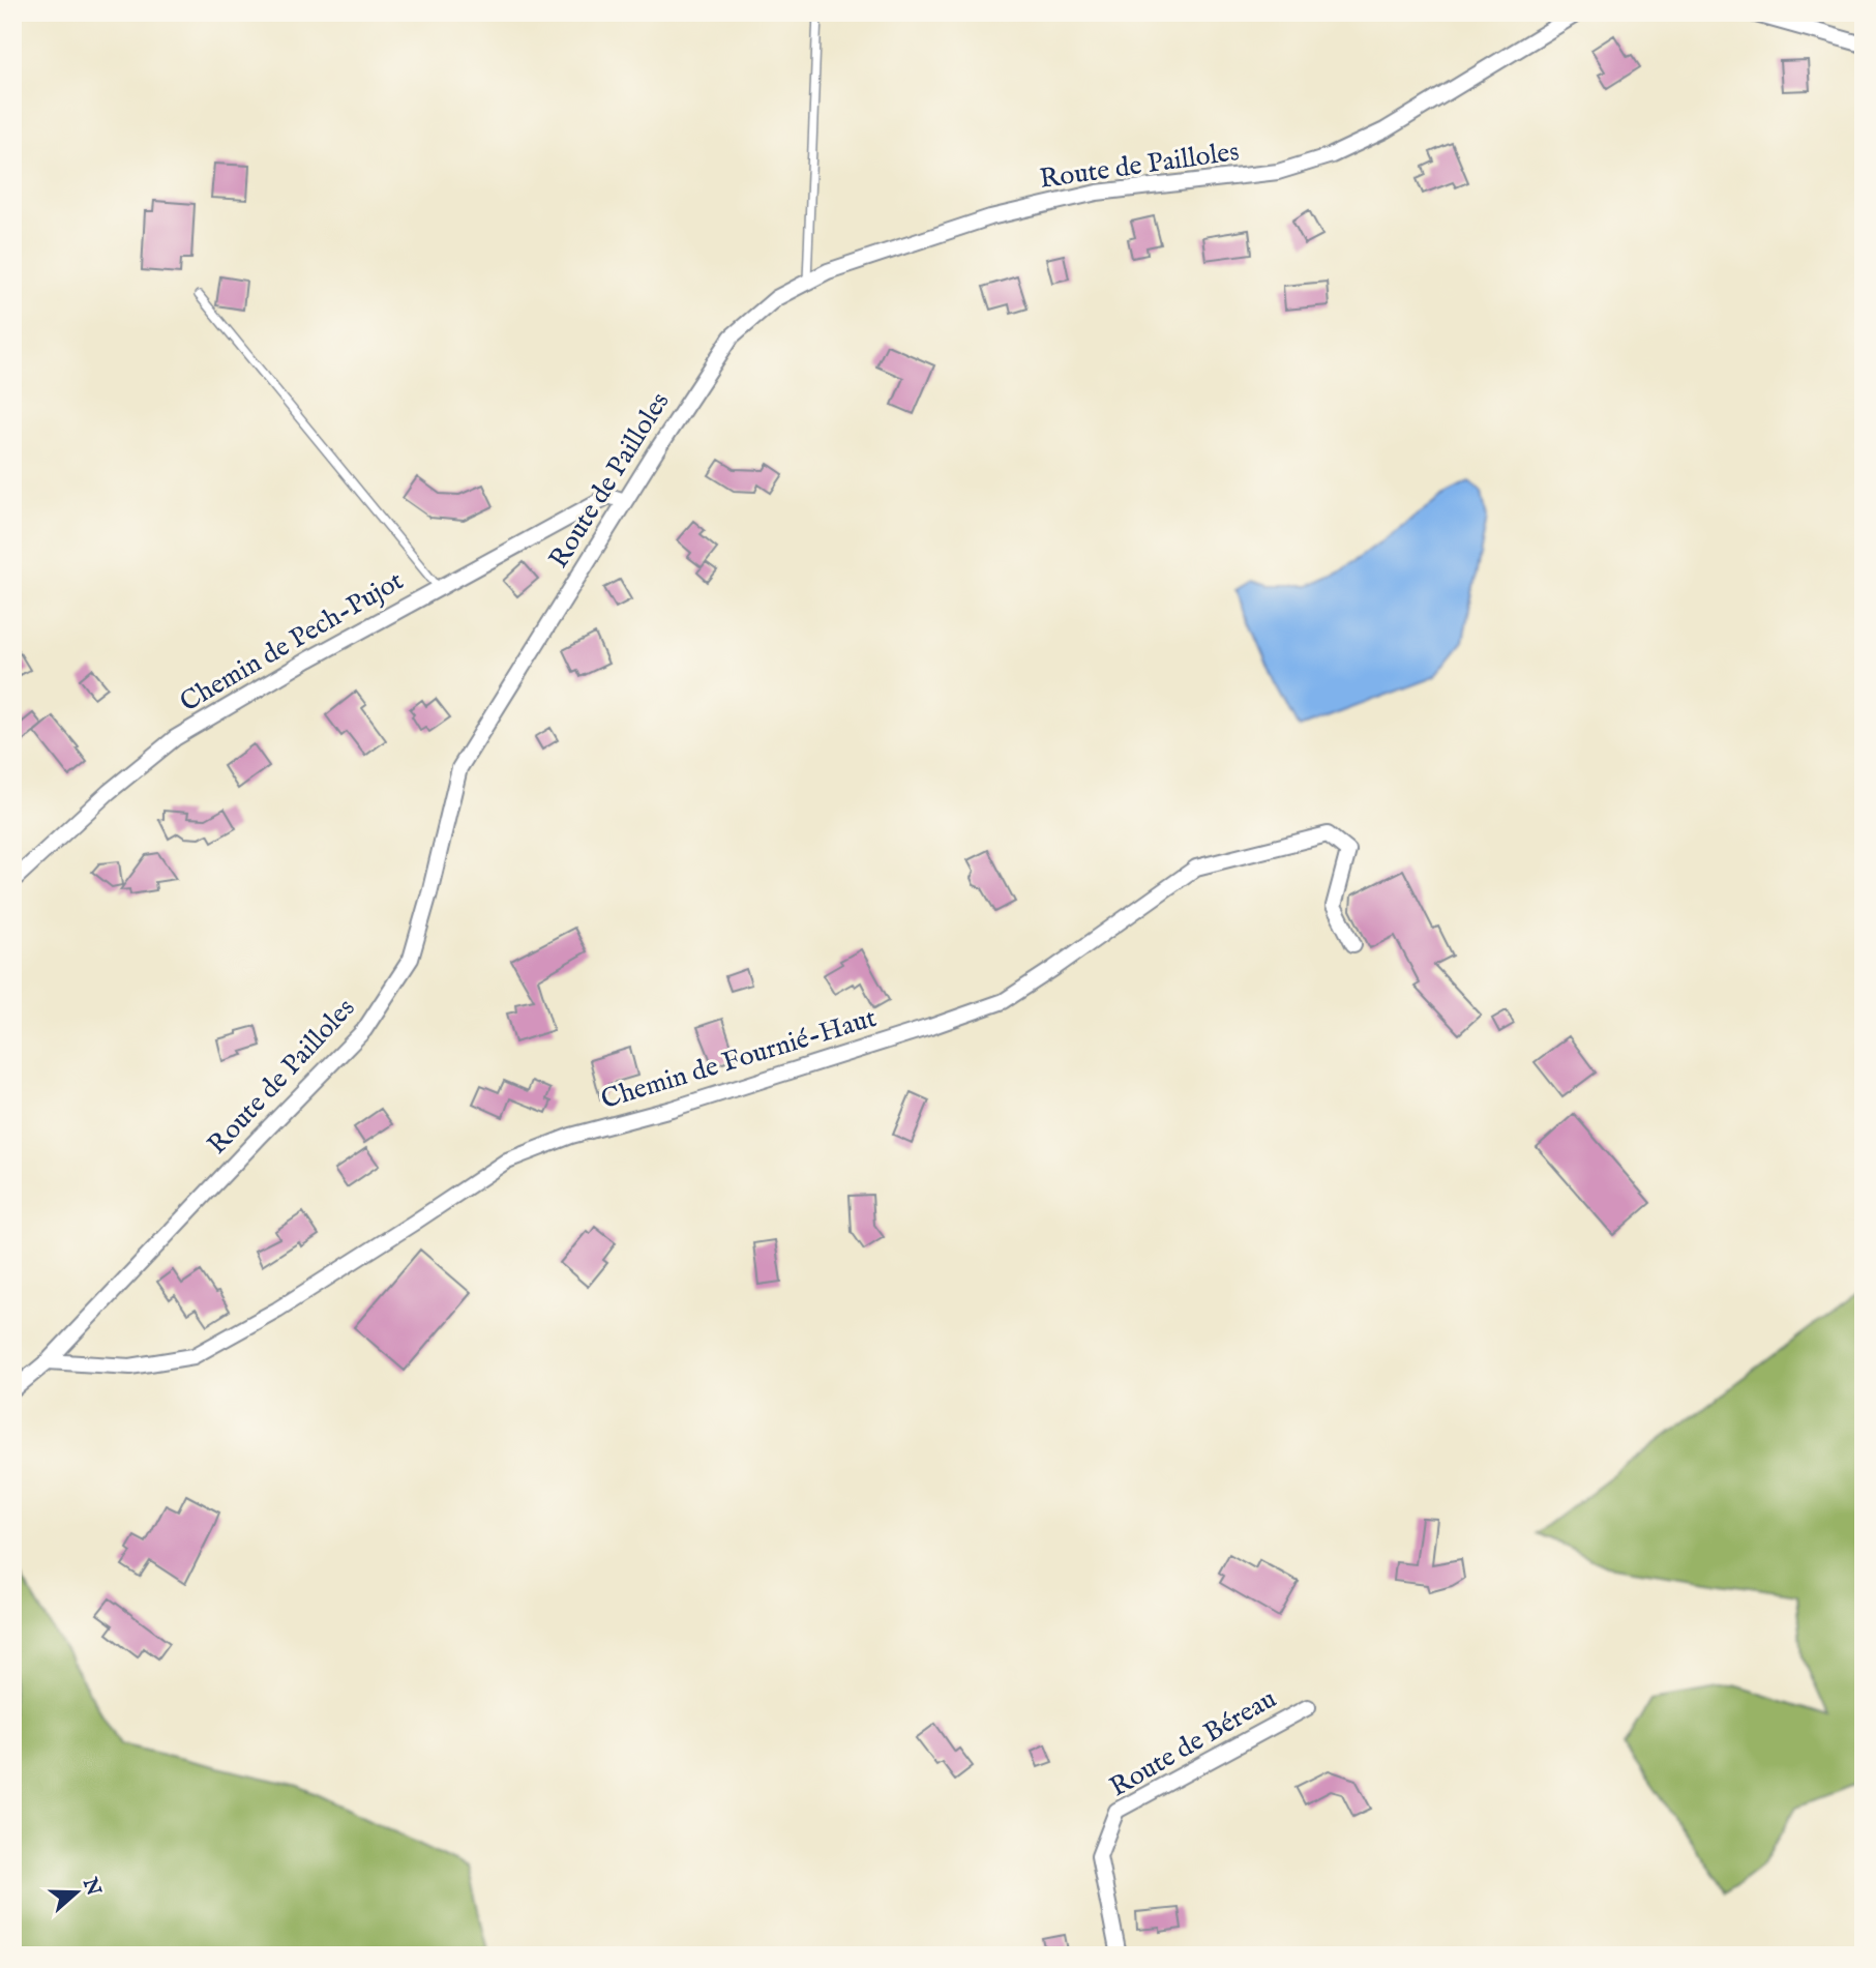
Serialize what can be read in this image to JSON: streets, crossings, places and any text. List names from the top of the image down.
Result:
{
  "streets": {
    "street": [
      "Route de Pailloles",
      "Chemin de Pech-Pujot",
      "Chemin de Fournié-Haut",
      "Route de Béreau"
    ]
  },
  "crossings": [
    ["Route de Pailloles", "Chemin de Pech-Pujot"],
    ["Route de Pailloles", "Chemin de Fournié-Haut"]
  ],
  "north": "right"
}
